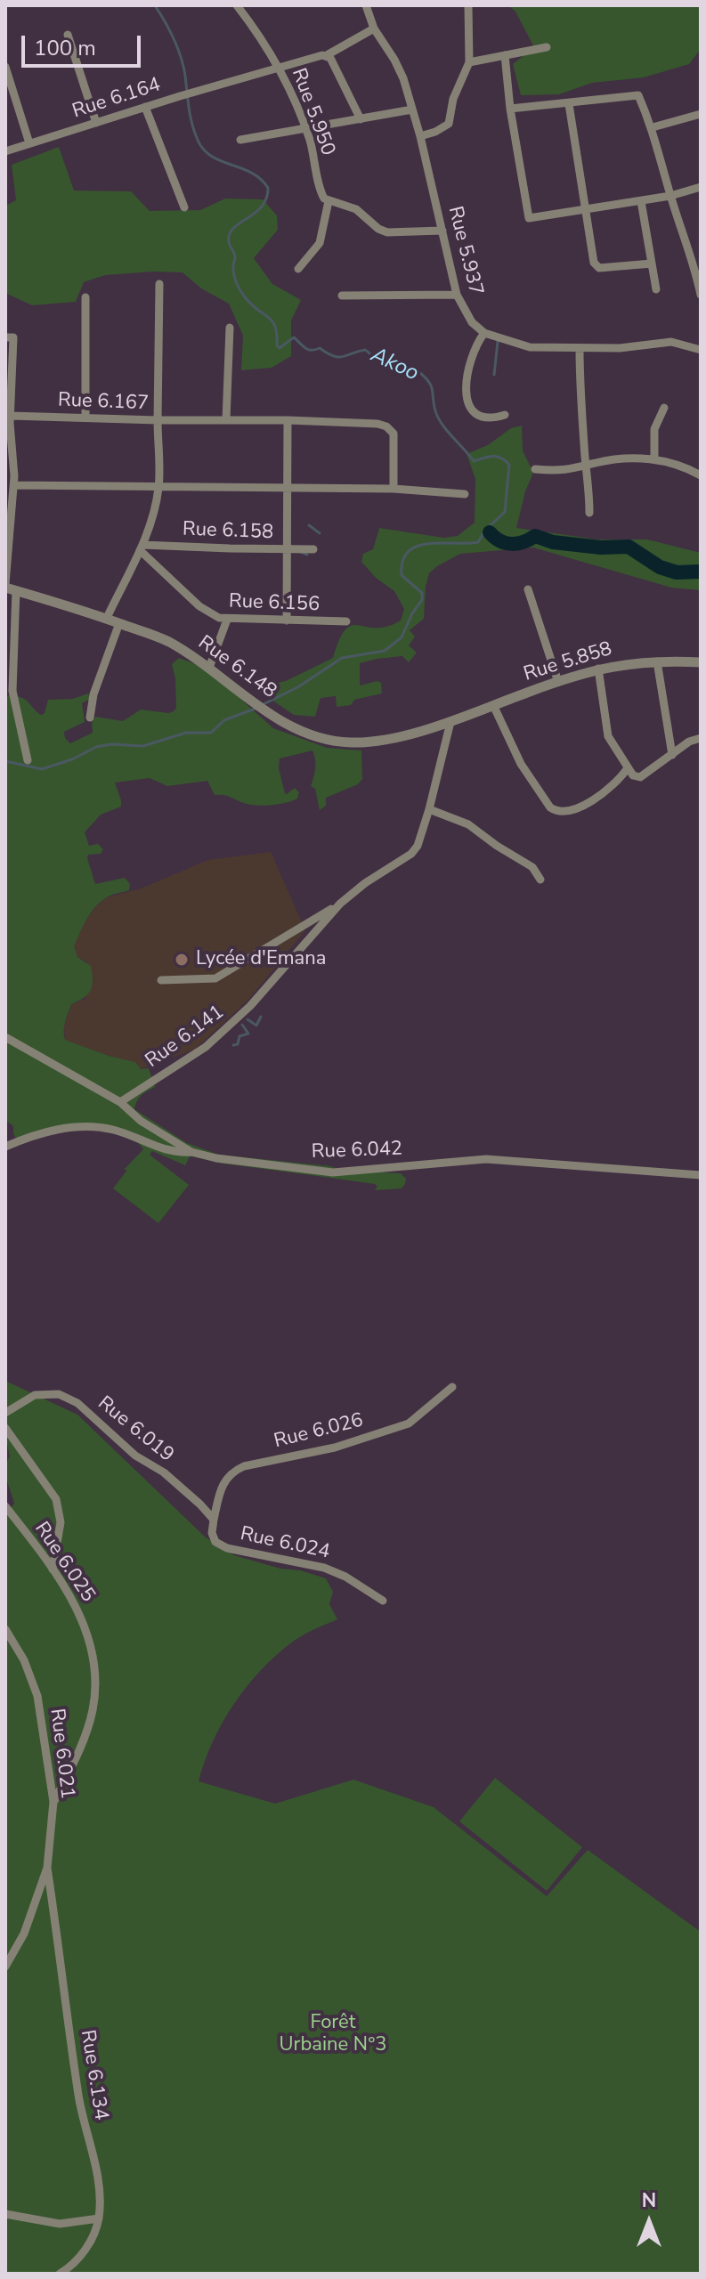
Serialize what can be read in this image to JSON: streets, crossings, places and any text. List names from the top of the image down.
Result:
{
  "streets": {
    "street": [
      "Rue 6.164",
      "Rue 5.950",
      "Rue 5.937",
      "Rue 6.167",
      "Rue 6.158",
      "Rue 6.156",
      "Rue 5.858",
      "Rue 6.148",
      "Rue 6.141",
      "Rue 6.042",
      "Rue 6.019",
      "Rue 6.026",
      "Rue 6.024",
      "Rue 6.025",
      "Rue 6.021",
      "Rue 6.134"
    ]
  },
  "crossings": [
    ["Rue 6.164", "Rue 5.950"],
    ["Rue 6.164", "Rue 5.937"],
    ["Rue 6.167", "Rue 6.158"],
    ["Rue 6.167", "Rue 6.156"],
    ["Rue 6.167", "Rue 6.148"],
    ["Rue 6.158", "Rue 6.156"],
    ["Rue 5.858", "Rue 6.148"],
    ["Rue 5.858", "Rue 6.141"],
    ["Rue 6.148", "Rue 6.141"],
    ["Rue 6.141", "Rue 6.042"],
    ["Rue 6.019", "Rue 6.026"],
    ["Rue 6.019", "Rue 6.024"],
    ["Rue 6.026", "Rue 6.024"],
    ["Rue 6.025", "Rue 6.021"],
    ["Rue 6.021", "Rue 6.134"]
  ],
  "water": ["Akoo"],
  "parks": ["Forêt Urbaine N°3"],
  "places": ["Lycée d'Emana"],
  "scale_bar": "100 m",
  "north": "top"
}
